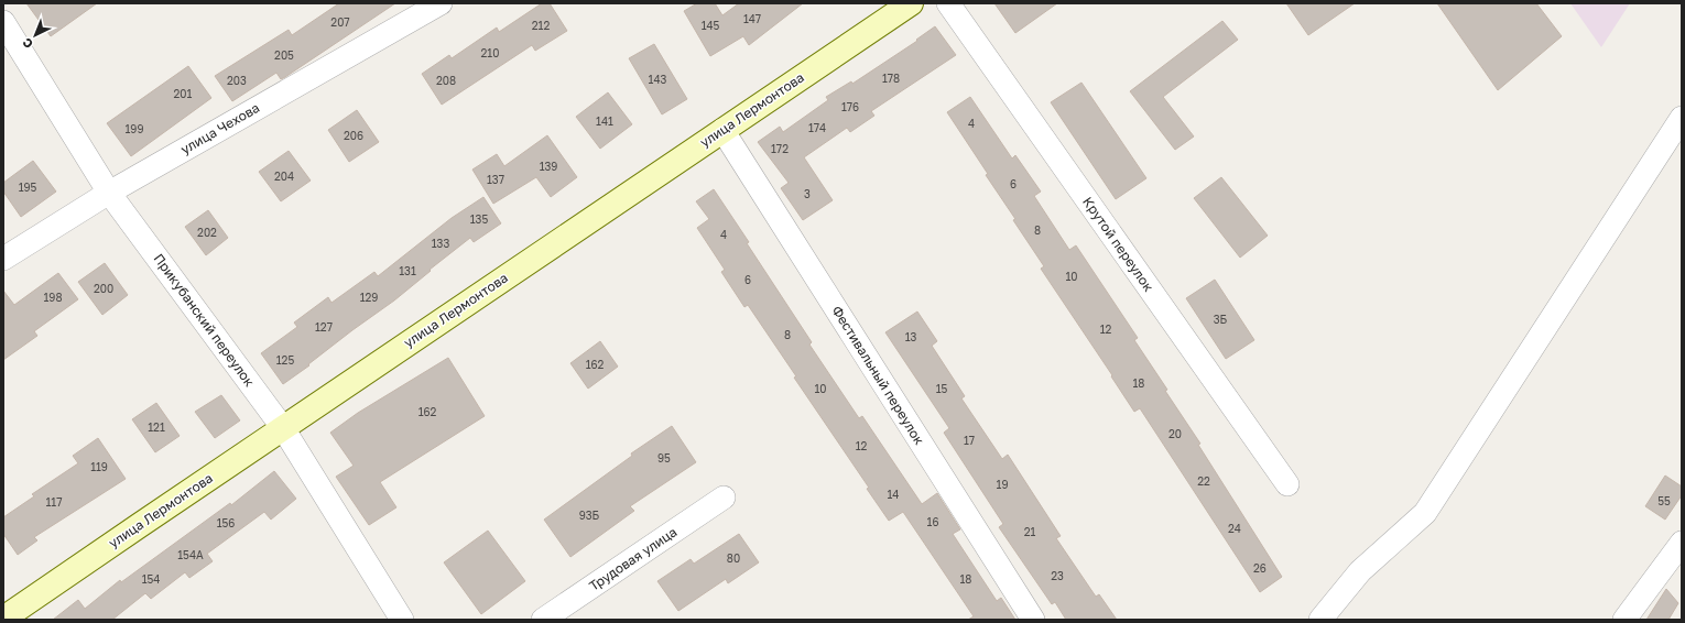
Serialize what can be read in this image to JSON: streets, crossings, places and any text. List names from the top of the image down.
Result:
{
  "streets": {
    "street": [
      "улица Лермонтова",
      "улица Чехова",
      "Крутой переулок",
      "Прикубанский переулок",
      "Фестивальный переулок",
      "Трудовая улица"
    ]
  },
  "crossings": [
    ["улица Лермонтова", "Прикубанский переулок"],
    ["улица Лермонтова", "Фестивальный переулок"],
    ["улица Чехова", "Прикубанский переулок"]
  ],
  "house_numbers": [
    "147",
    "207",
    "212",
    "145",
    "210",
    "205",
    "178",
    "143",
    "203",
    "208",
    "201",
    "176",
    "141",
    "4",
    "174",
    "199",
    "206",
    "172",
    "139",
    "204",
    "137",
    "6",
    "195",
    "3",
    "135",
    "8",
    "202",
    "4",
    "133",
    "131",
    "10",
    "6",
    "200",
    "198",
    "129",
    "3Б",
    "127",
    "12",
    "8",
    "13",
    "125",
    "162",
    "18",
    "10",
    "15",
    "162",
    "121",
    "20",
    "17",
    "12",
    "95",
    "119",
    "22",
    "19",
    "14",
    "55",
    "117",
    "93Б",
    "16",
    "156",
    "24",
    "21",
    "154А",
    "80",
    "26",
    "23",
    "154",
    "18"
  ],
  "north": "bottom left"
}
